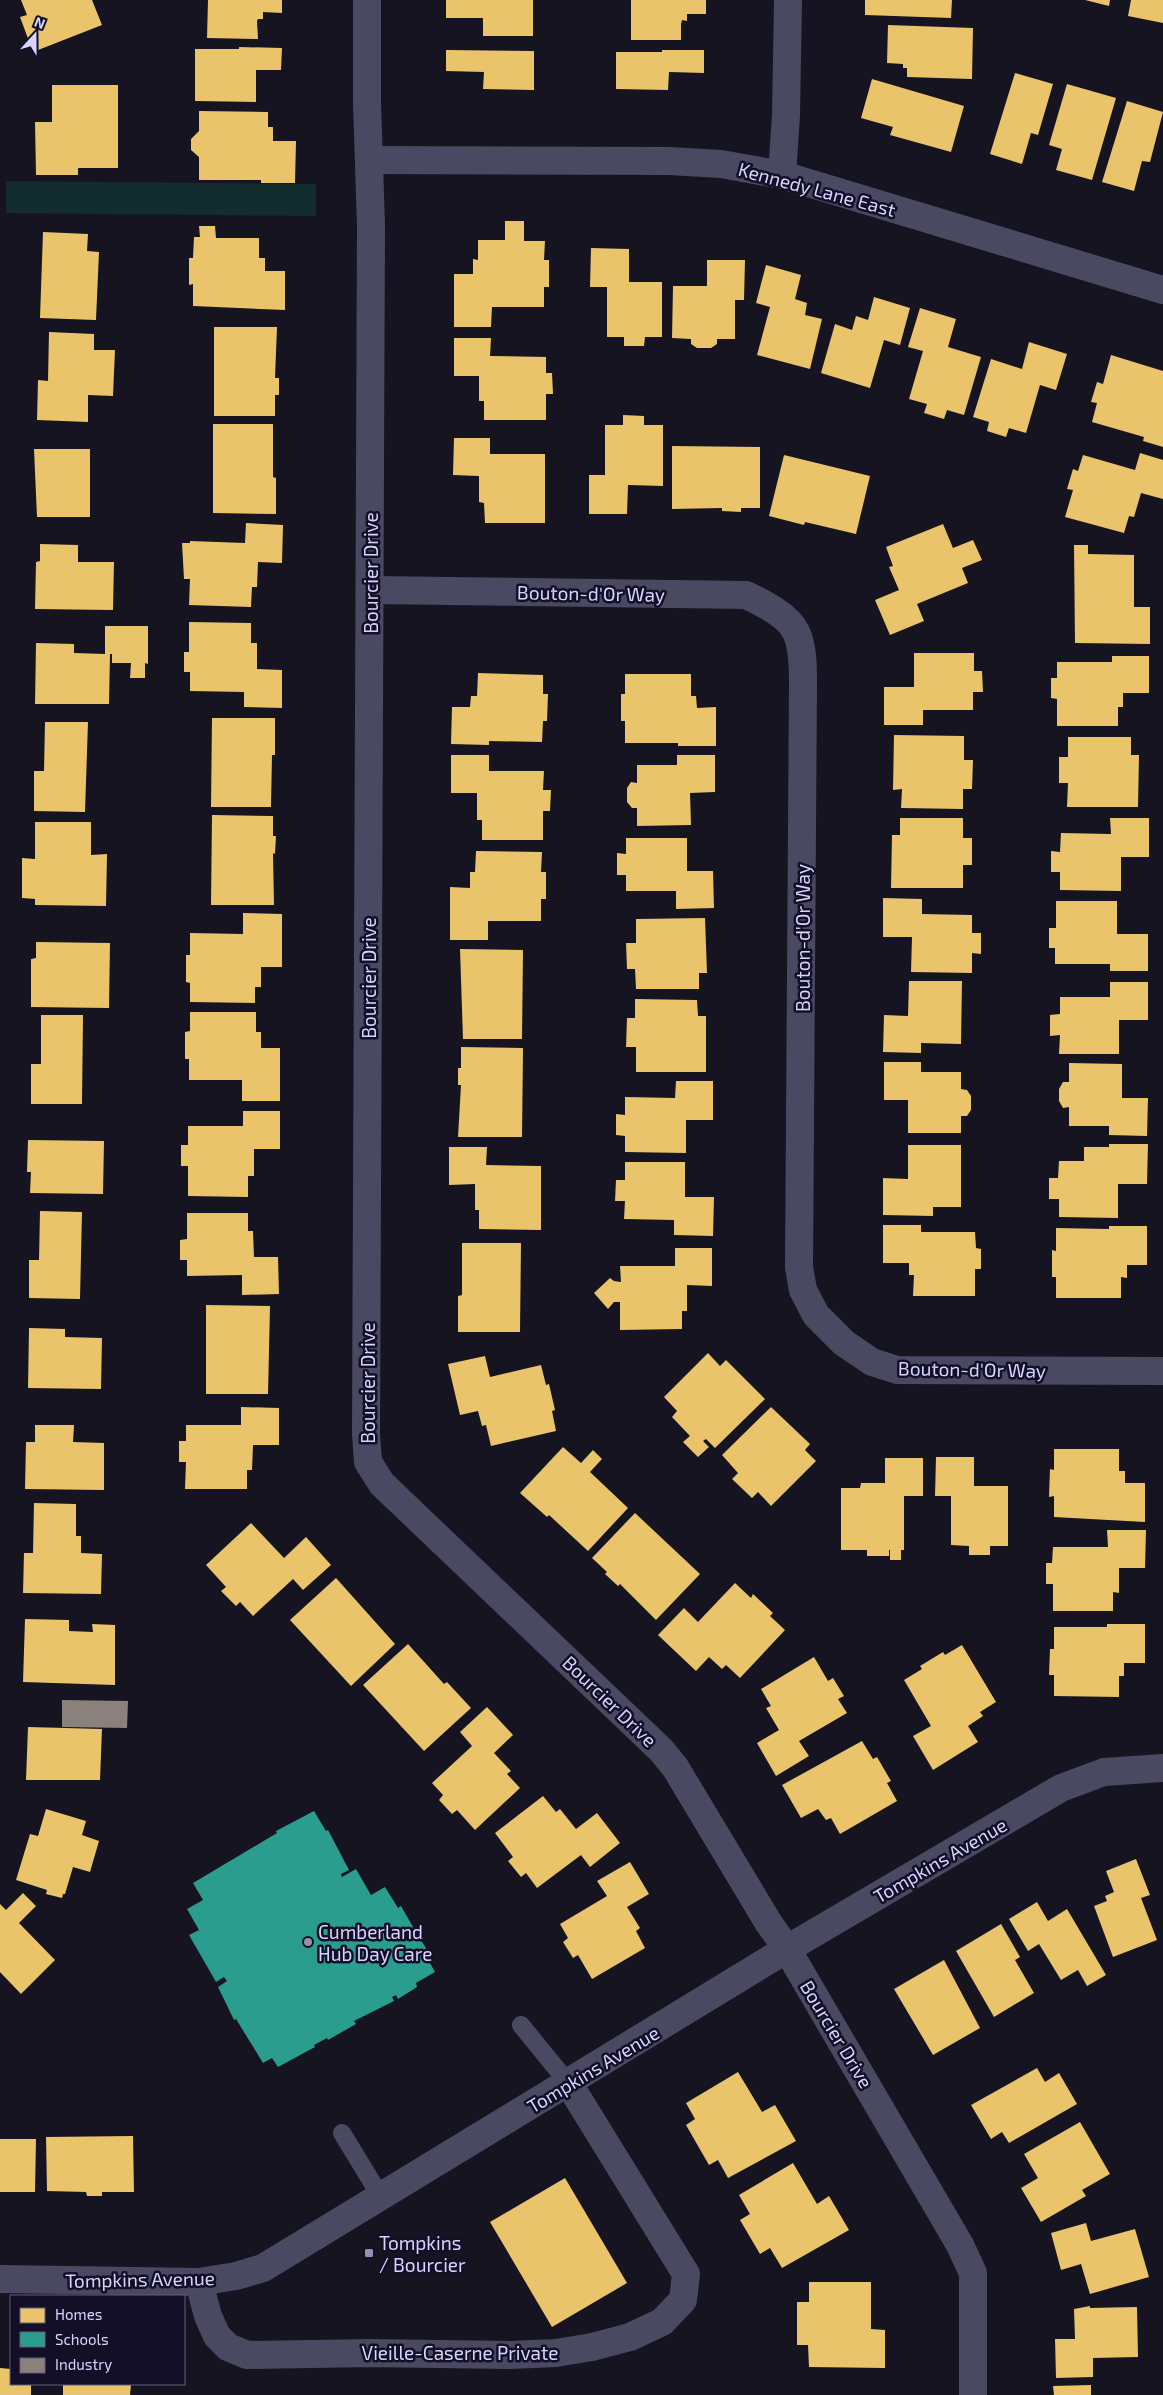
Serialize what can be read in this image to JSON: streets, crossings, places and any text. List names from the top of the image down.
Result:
{
  "streets": {
    "street": [
      "Kennedy Lane East",
      "Bourcier Drive",
      "Bouton-d'Or Way",
      "Tompkins Avenue",
      "Vieille-Caserne Private"
    ]
  },
  "crossings": [
    ["Kennedy Lane East", "Bourcier Drive"],
    ["Bourcier Drive", "Bouton-d'Or Way"],
    ["Bourcier Drive", "Tompkins Avenue"],
    ["Tompkins Avenue", "Vieille-Caserne Private"]
  ],
  "places": {
    "other": ["Cumberland Hub Day Care"],
    "transit": ["Tompkins / Bourcier"]
  },
  "legend": ["Homes", "Schools", "Industry"],
  "north": "top"
}
